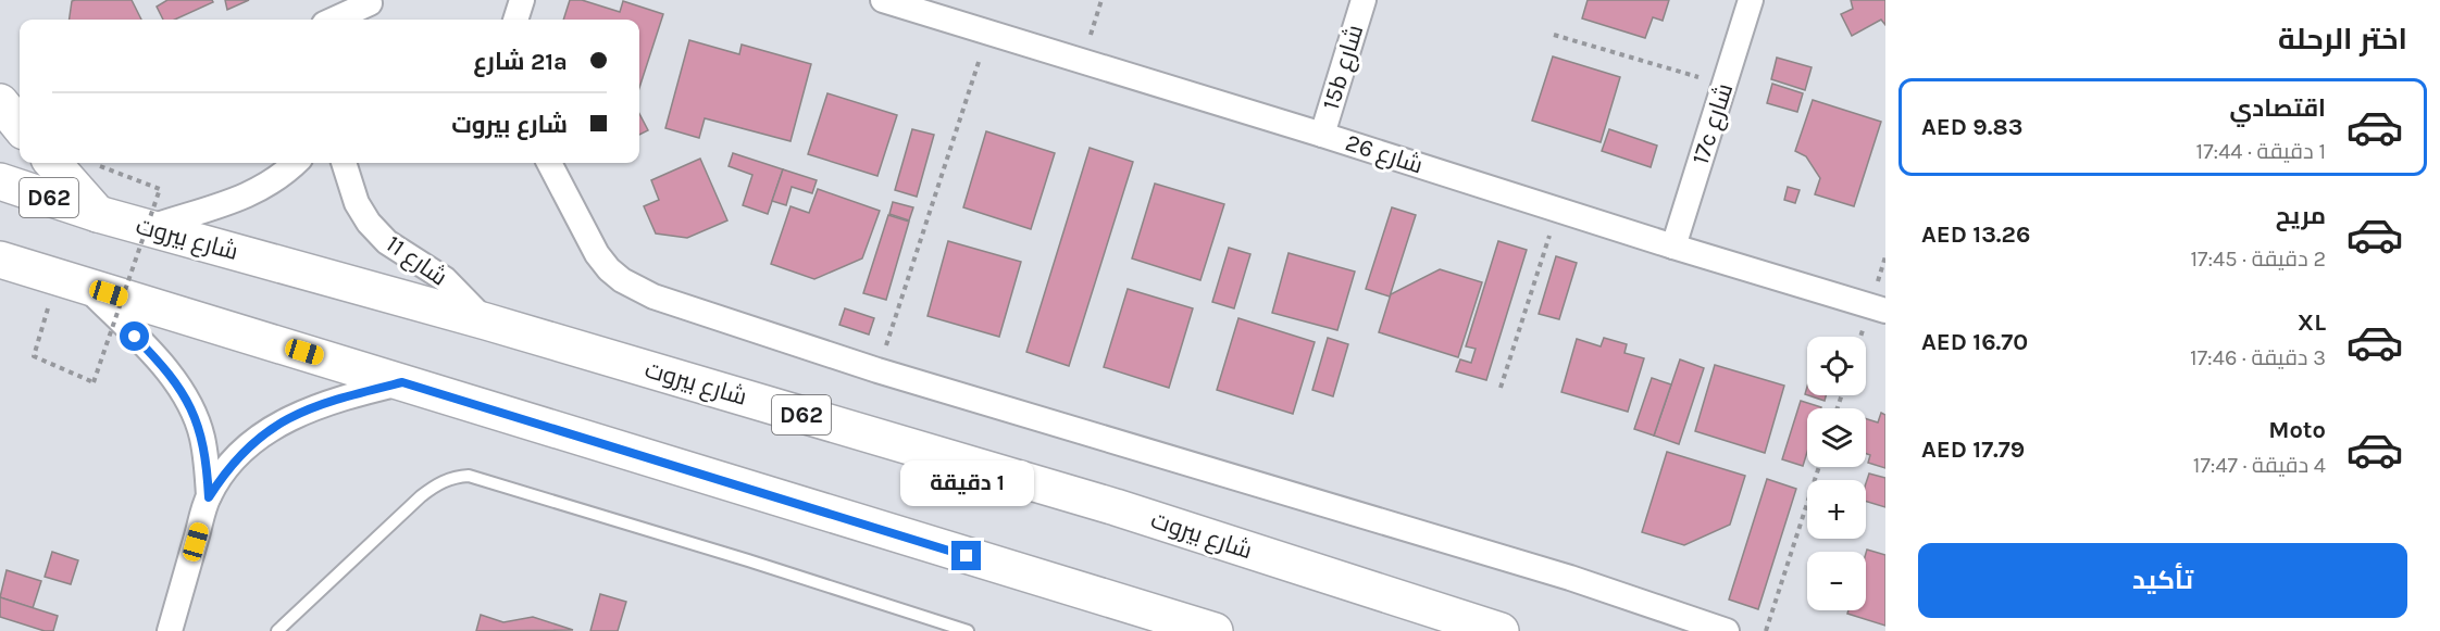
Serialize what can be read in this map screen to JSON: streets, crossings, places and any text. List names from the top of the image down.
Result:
{
  "streets": {
    "main road": ["D62", "شارع بيروت"],
    "street": [
      "15b شارع",
      "17c شارع",
      "شارع 26",
      "شارع 11"
    ]
  },
  "crossings": [
    ["15b شارع", "شارع 26"],
    ["17c شارع", "شارع 26"],
    ["شارع بيروت", "شارع 11"]
  ],
  "page": {
    "heading": "اختر الرحلة",
    "banner": ["21a شارع", "شارع بيروت"],
    "list": [
      {
        "name": "اقتصادي",
        "note": "1 دقيقة · 17:44",
        "value": "AED 9.83"
      },
      {
        "name": "مريح",
        "note": "2 دقيقة · 17:45",
        "value": "AED 13.26"
      },
      {
        "name": "XL",
        "note": "3 دقيقة · 17:46",
        "value": "AED 16.70"
      },
      {
        "name": "Moto",
        "note": "4 دقيقة · 17:47",
        "value": "AED 17.79"
      }
    ],
    "map_buttons": ["+", "−"],
    "bubble": "1 دقيقة",
    "buttons": "تأكيد"
  }
}
